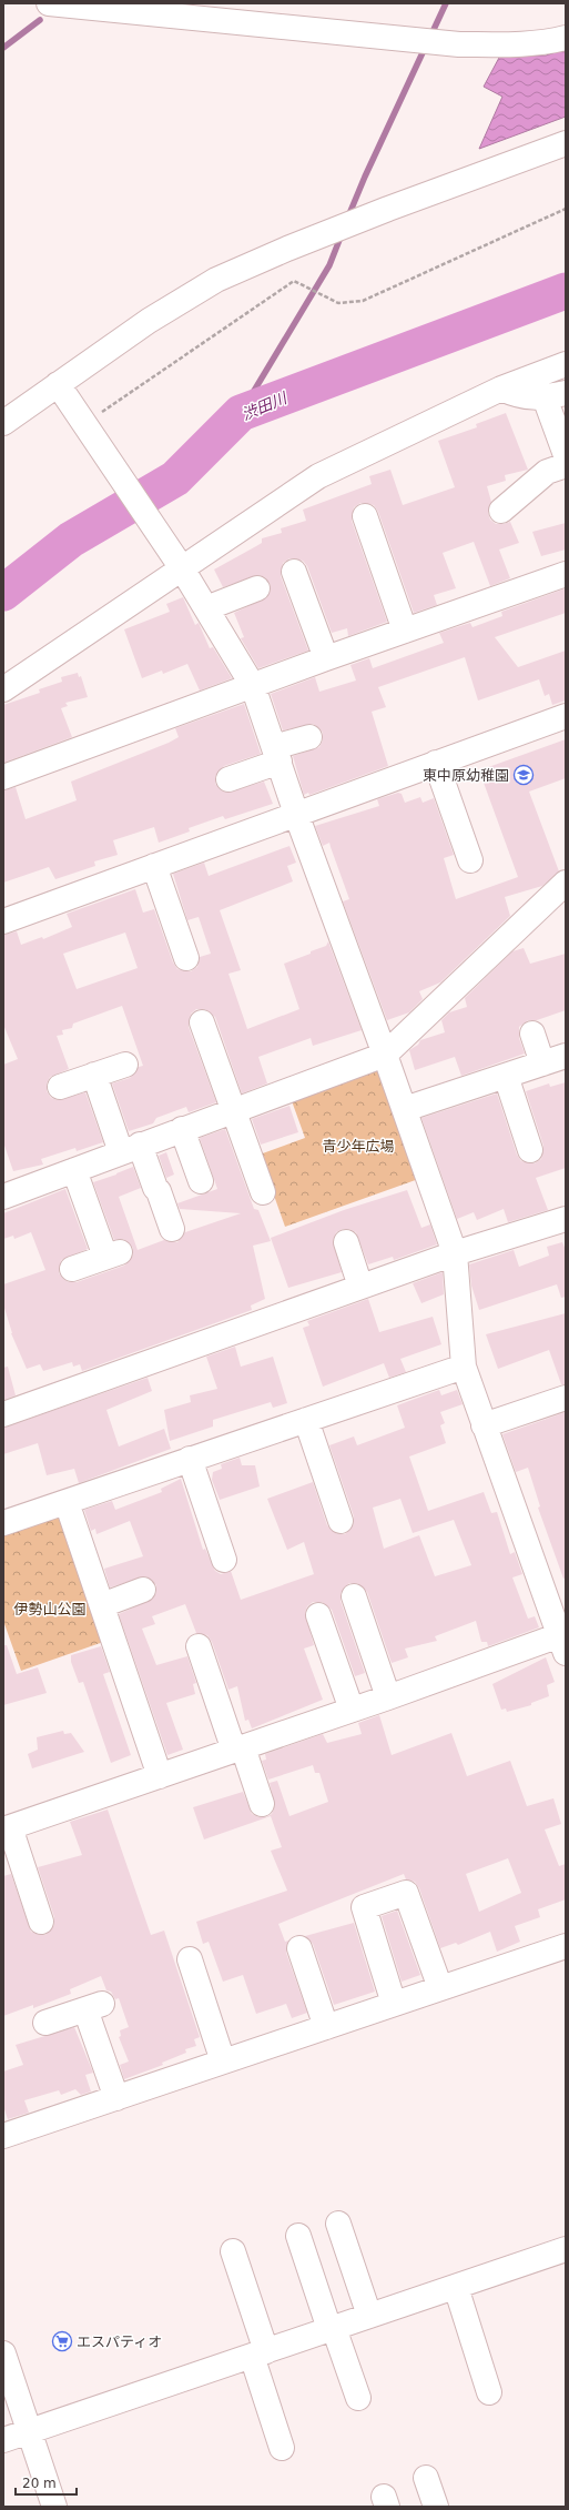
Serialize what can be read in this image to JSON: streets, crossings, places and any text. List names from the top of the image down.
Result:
{
  "water": ["渋田川"],
  "parks": ["青少年広場", "伊勢山公園"],
  "places": {
    "school or university": ["東中原幼稚園"],
    "supermarket": ["エスパティオ"]
  },
  "scale_bar": "20 m"
}
